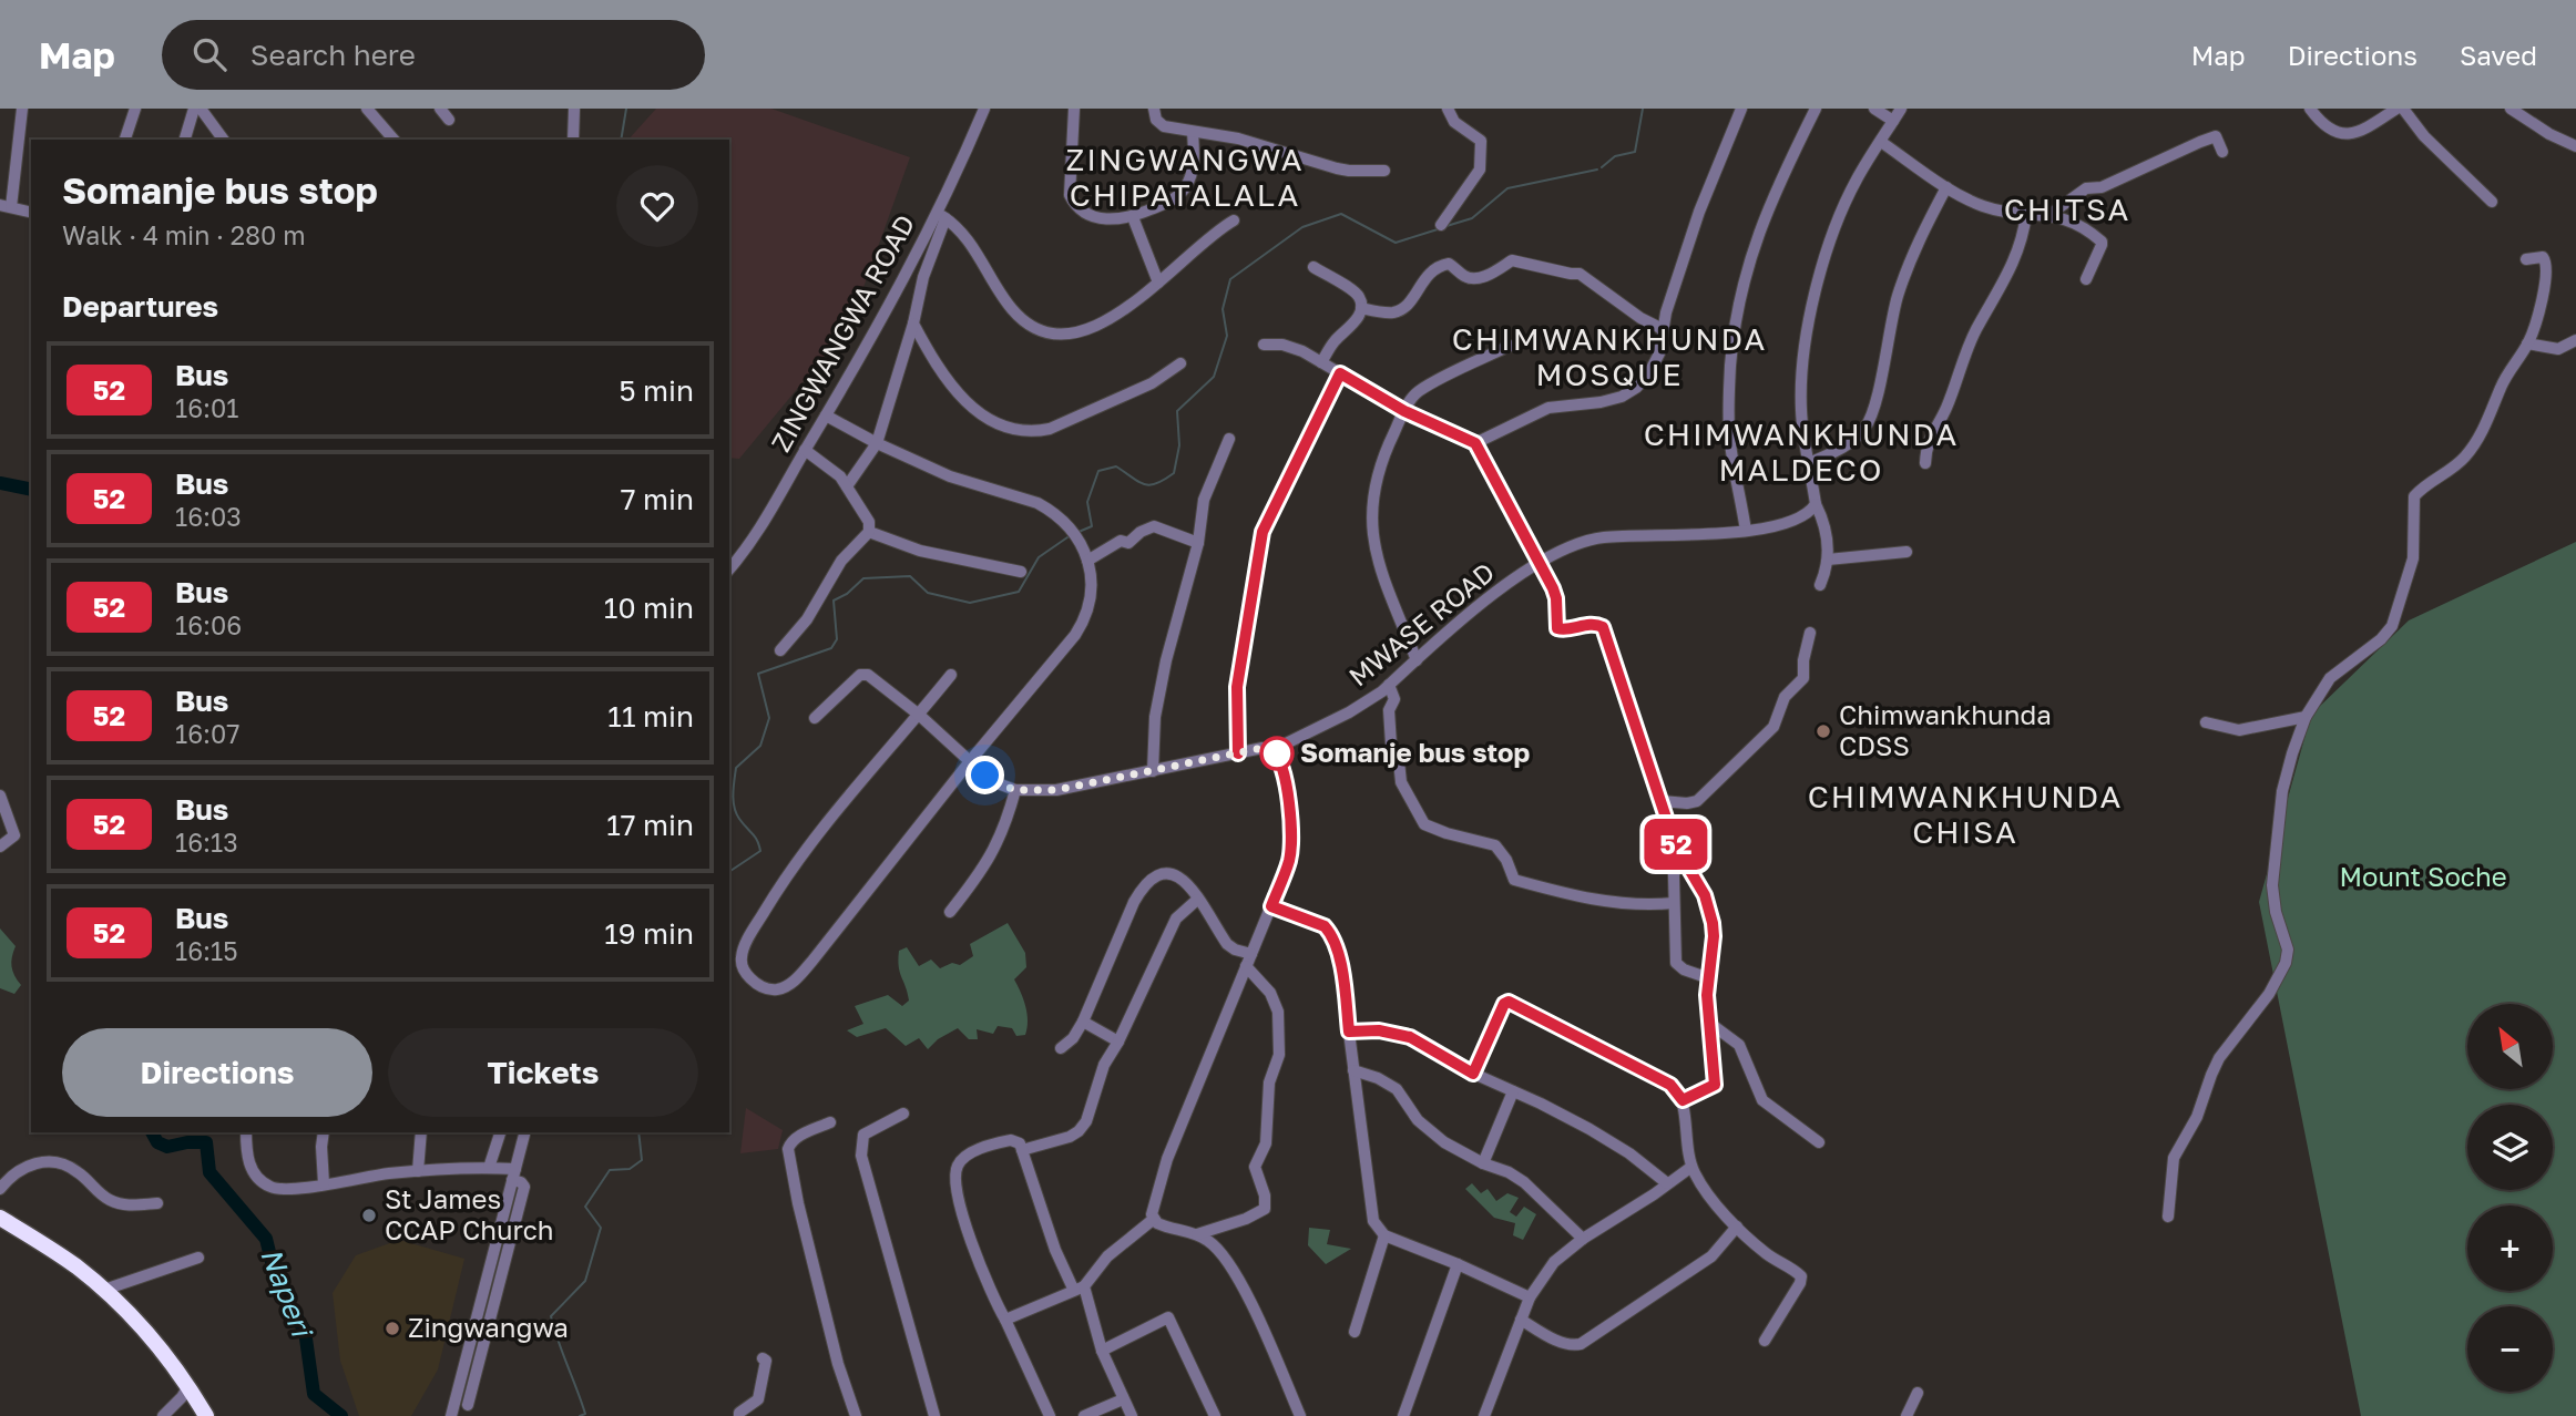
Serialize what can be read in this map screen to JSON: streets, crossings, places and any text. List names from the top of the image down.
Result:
{
  "streets": {
    "street": ["ZINGWANGWA ROAD", "MWASE ROAD"]
  },
  "districts": [
    "ZINGWANGWA CHIPATALALA",
    "CHITSA",
    "CHIMWANKHUNDA MOSQUE",
    "CHIMWANKHUNDA MALDECO",
    "CHIMWANKHUNDA CHISA"
  ],
  "water": ["Naperi"],
  "parks": ["Mount Soche"],
  "places": [
    "Chimwankhunda CDSS",
    "Somanje bus stop",
    "St James CCAP Church",
    "Zingwangwa"
  ],
  "lines": ["bus line 52"],
  "north": "top left",
  "page": {
    "header": "Map",
    "search": "Search here",
    "nav": ["Map", "Directions", "Saved"],
    "on_map": "52",
    "heading": [
      ["Somanje bus stop", "Walk · 4 min · 280 m"],
      "Departures"
    ],
    "list": [
      {
        "mark": "52",
        "name": "Bus",
        "note": "16:01",
        "value": "5 min"
      },
      {
        "mark": "52",
        "name": "Bus",
        "note": "16:03",
        "value": "7 min"
      },
      {
        "mark": "52",
        "name": "Bus",
        "note": "16:06",
        "value": "10 min"
      },
      {
        "mark": "52",
        "name": "Bus",
        "note": "16:07",
        "value": "11 min"
      },
      {
        "mark": "52",
        "name": "Bus",
        "note": "16:13",
        "value": "17 min"
      },
      {
        "mark": "52",
        "name": "Bus",
        "note": "16:15",
        "value": "19 min"
      }
    ],
    "map_buttons": ["+", "−"],
    "buttons": ["Directions", "Tickets"]
  }
}
